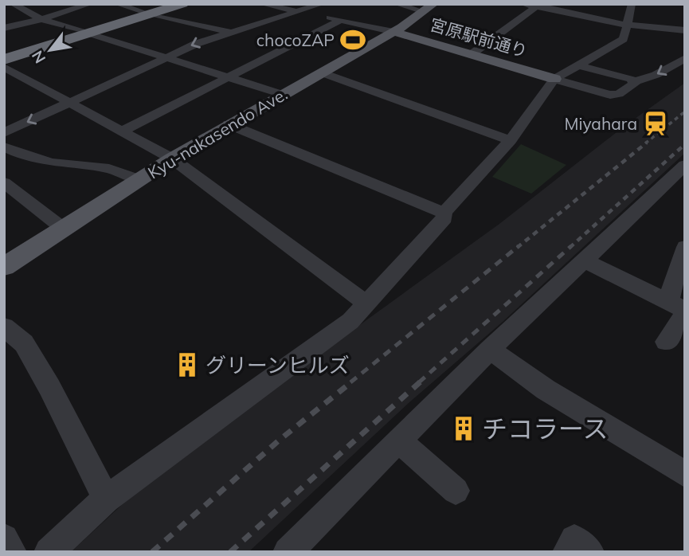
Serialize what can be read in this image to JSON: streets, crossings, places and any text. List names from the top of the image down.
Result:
{
  "streets": {
    "main road": ["宮原駅前通り", "Kyu-nakasendo Ave."]
  },
  "crossings": [
    ["宮原駅前通り", "Kyu-nakasendo Ave."]
  ],
  "places": {
    "sports": ["chocoZAP"],
    "station": ["Miyahara"],
    "building": ["グリーンヒルズ", "チコラース"]
  },
  "north": "bottom left"
}
